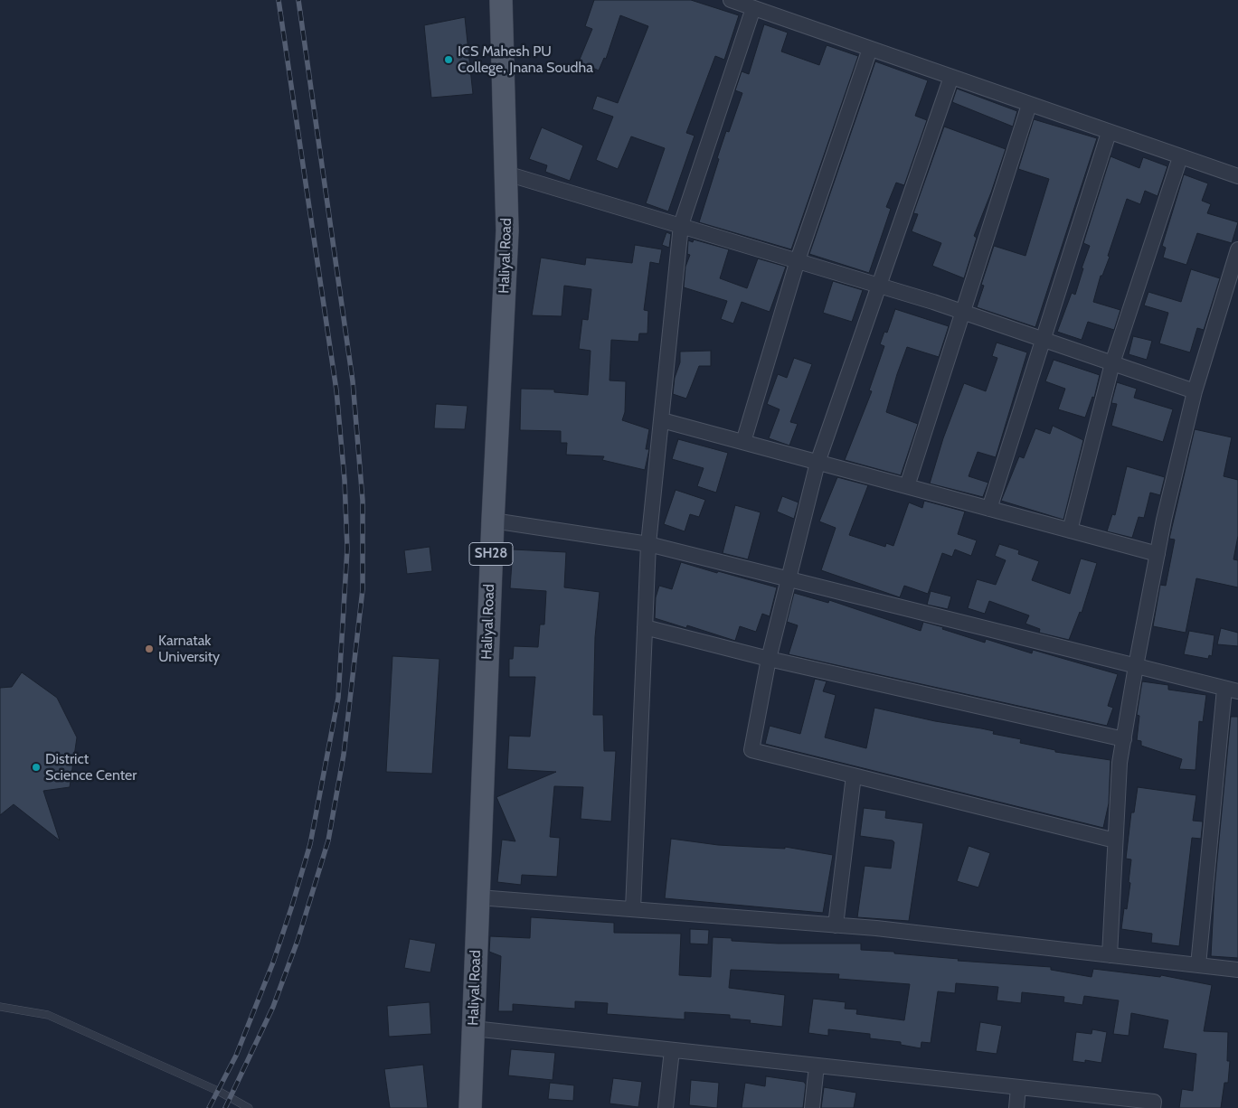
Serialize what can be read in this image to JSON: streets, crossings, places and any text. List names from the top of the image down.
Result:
{
  "streets": {
    "main road": ["Haliyal Road", "SH28"]
  },
  "places": ["ICS Mahesh PU College, Jnana Soudha", "Karnatak University", "District Science Center"]
}
